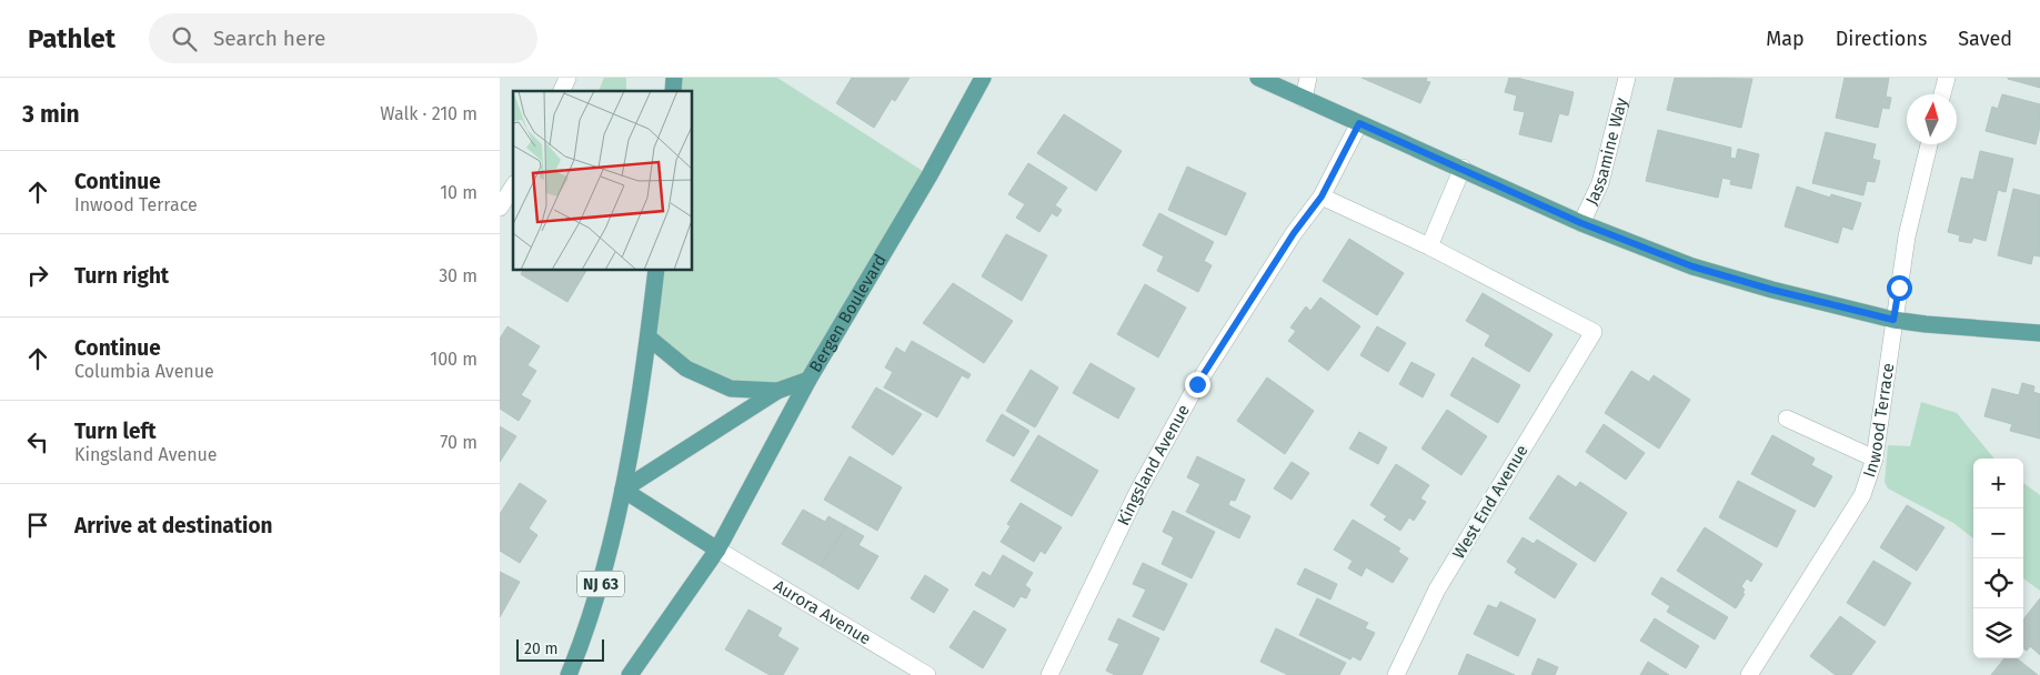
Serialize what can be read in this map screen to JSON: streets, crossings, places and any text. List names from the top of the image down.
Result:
{
  "streets": {
    "main road": ["Bergen Boulevard", "NJ 63"],
    "street": [
      "Jassamine Way",
      "Inwood Terrace",
      "Kingsland Avenue",
      "West End Avenue",
      "Aurora Avenue"
    ]
  },
  "crossings": [
    ["Bergen Boulevard", "Aurora Avenue"]
  ],
  "scale_bar": "20 m",
  "north": "top",
  "page": {
    "header": "Pathlet",
    "search": "Search here",
    "nav": ["Map", "Directions", "Saved"],
    "heading": ["3 min", "Walk · 210 m"],
    "list": [
      ["Continue", "Inwood Terrace", "10 m"],
      ["Turn right", "30 m"],
      ["Continue", "Columbia Avenue", "100 m"],
      ["Turn left", "Kingsland Avenue", "70 m"],
      "Arrive at destination"
    ],
    "map_buttons": ["+", "−"],
    "scale": "20 m"
  }
}
